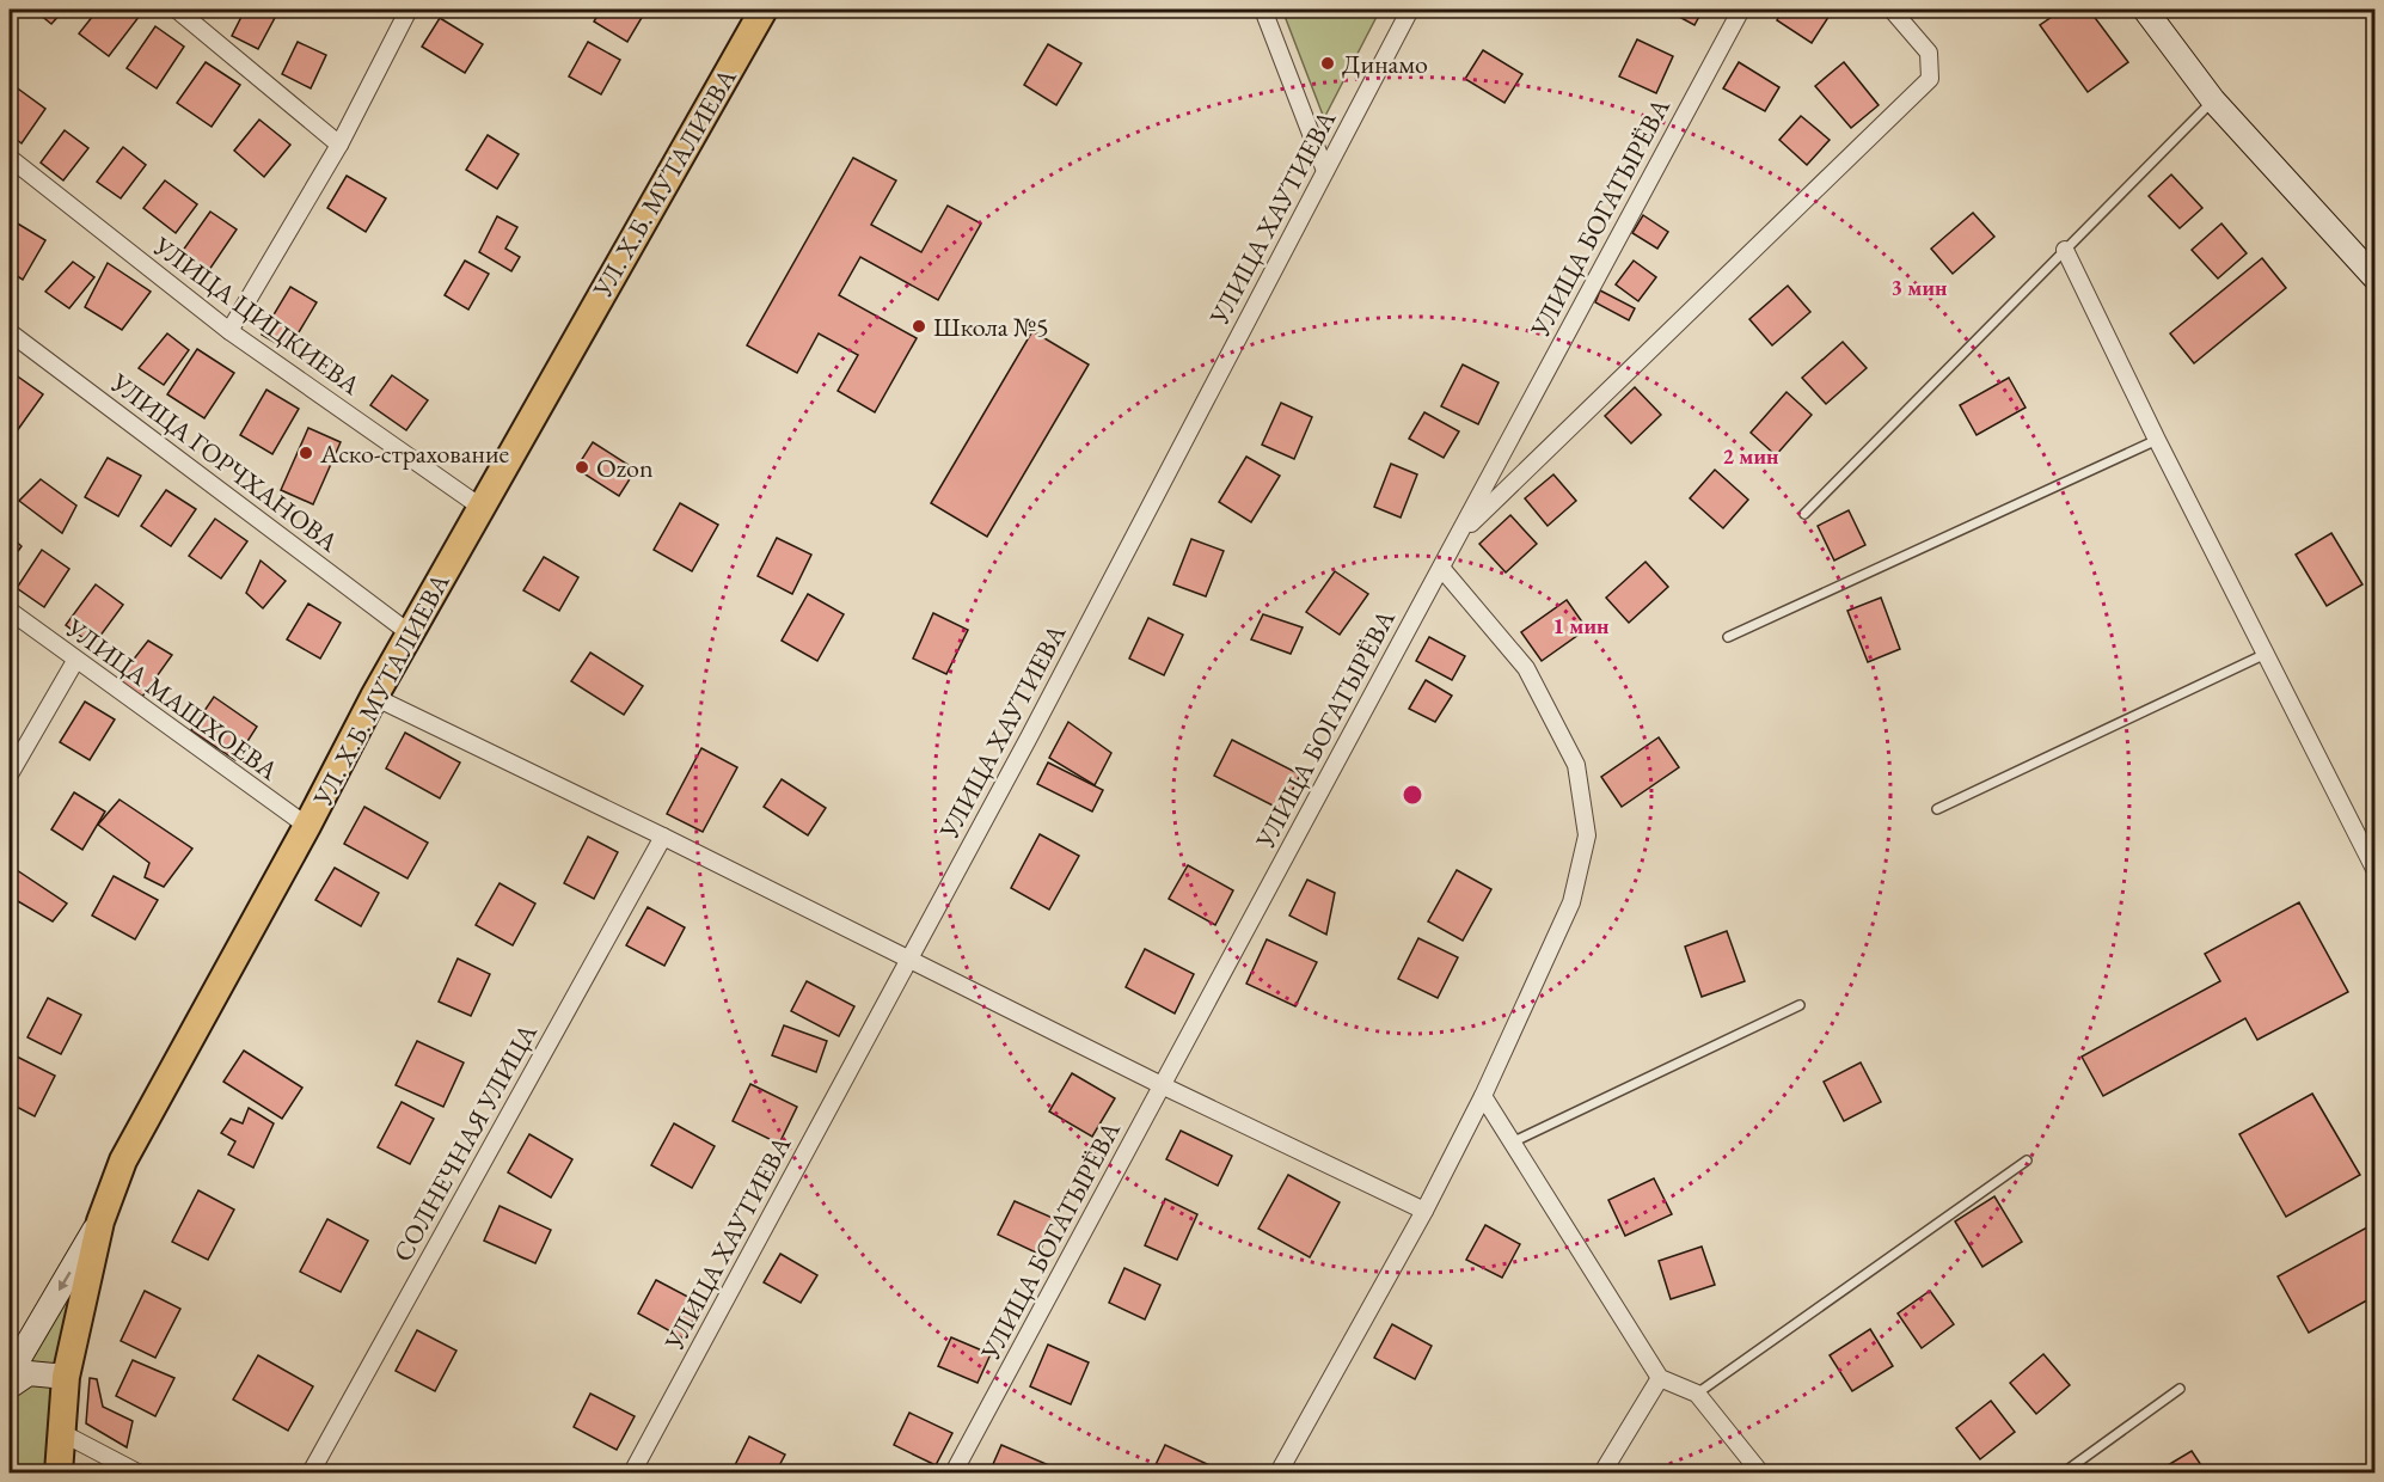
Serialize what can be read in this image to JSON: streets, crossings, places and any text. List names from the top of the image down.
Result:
{
  "streets": {
    "main road": ["УЛ. Х.Б. МУТАЛИЕВА"],
    "street": [
      "УЛИЦА ХАУТИЕВА",
      "УЛИЦА БОГАТЫРЁВА",
      "УЛИЦА ЦИЦКИЕВА",
      "УЛИЦА ГОРЧХАНОВА",
      "УЛИЦА МАШХОЕВА",
      "СОЛНЕЧНАЯ УЛИЦА"
    ]
  },
  "crossings": [
    ["УЛ. Х.Б. МУТАЛИЕВА", "УЛИЦА ЦИЦКИЕВА"],
    ["УЛ. Х.Б. МУТАЛИЕВА", "УЛИЦА ГОРЧХАНОВА"],
    ["УЛ. Х.Б. МУТАЛИЕВА", "УЛИЦА МАШХОЕВА"]
  ],
  "places": [
    "Динамо",
    "Школа №5",
    "Аско-страхование",
    "Ozon"
  ],
  "rings": ["3 мин", "2 мин", "1 мин"]
}
